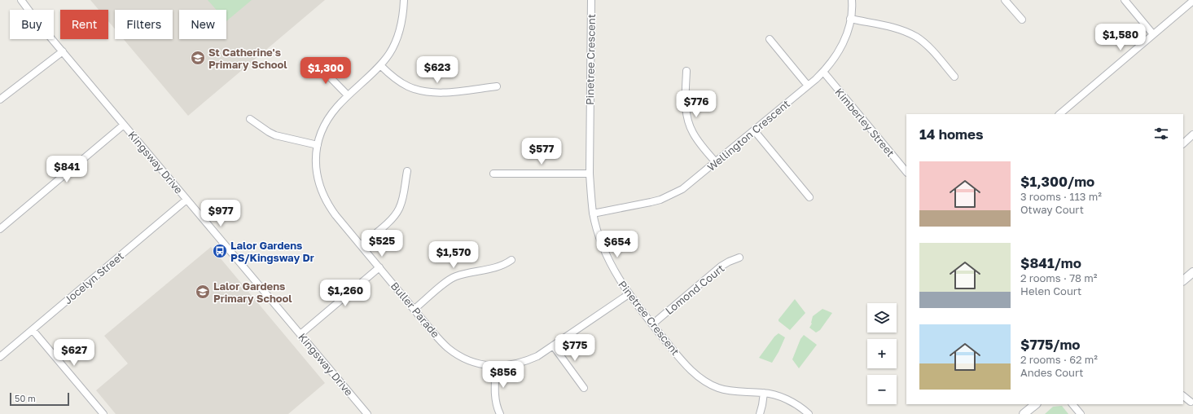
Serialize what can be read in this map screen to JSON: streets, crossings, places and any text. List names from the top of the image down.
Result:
{
  "streets": {
    "street": [
      "Pinetree Crescent",
      "Kimberley Street",
      "Wellington Crescent",
      "Kingsway Drive",
      "Jocelyn Street",
      "Lomond Court",
      "Buller Parade"
    ]
  },
  "crossings": [
    ["Pinetree Crescent", "Wellington Crescent"],
    ["Pinetree Crescent", "Lomond Court"],
    ["Pinetree Crescent", "Buller Parade"],
    ["Kimberley Street", "Wellington Crescent"],
    ["Kingsway Drive", "Jocelyn Street"]
  ],
  "places": {
    "school or university": ["St Catherine's Primary School", "Lalor Gardens Primary School"],
    "bus stop": ["Lalor Gardens PS/Kingsway Dr"]
  },
  "scale_bar": "50 m",
  "page": {
    "chip": [
      "Buy",
      "Rent",
      "Filters",
      "New"
    ],
    "price": [
      "$1,580",
      "$623",
      "$1,300",
      "$776",
      "$577",
      "$841",
      "$977",
      "$525",
      "$654",
      "$1,570",
      "$1,260",
      "$775",
      "$627",
      "$856"
    ],
    "heading": "14 homes",
    "list": [
      {
        "name": "$1,300/mo",
        "note": "3 rooms · 113 m² · Otway Court"
      },
      {
        "name": "$841/mo",
        "note": "2 rooms · 78 m² · Helen Court"
      },
      {
        "name": "$775/mo",
        "note": "2 rooms · 62 m² · Andes Court"
      }
    ],
    "map_buttons": ["+", "−"],
    "scale": "50 m"
  }
}
